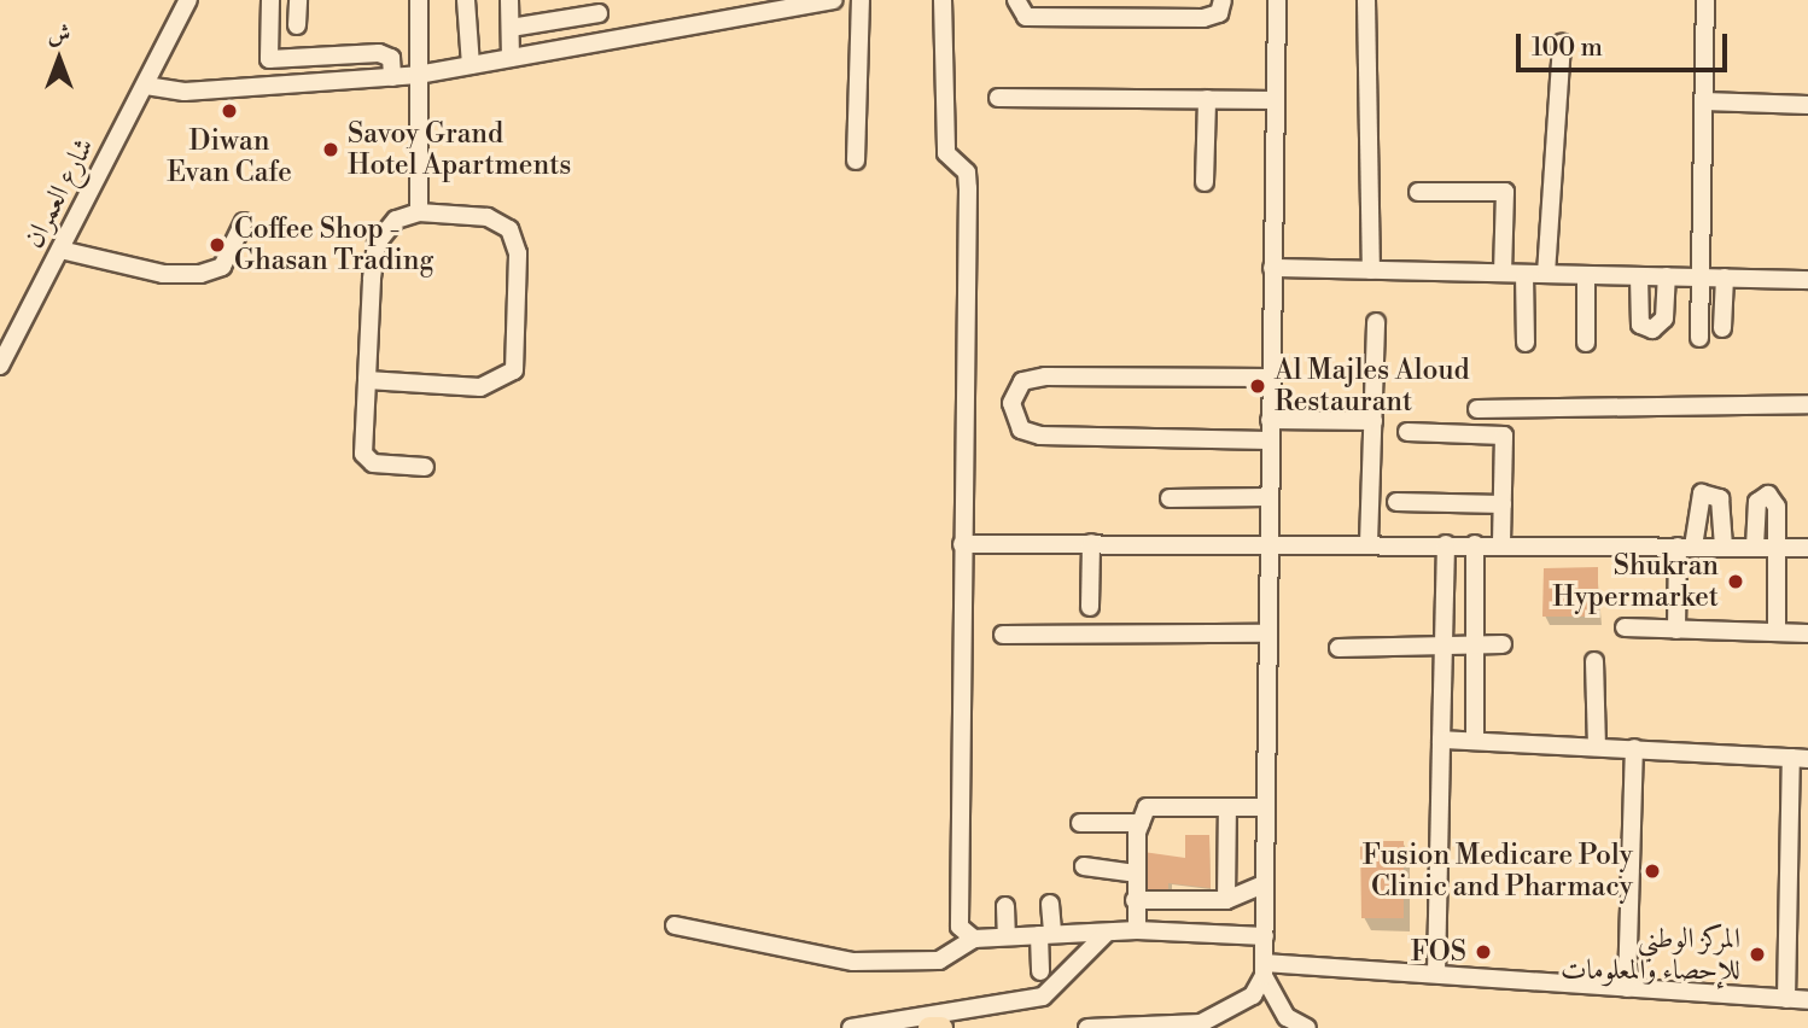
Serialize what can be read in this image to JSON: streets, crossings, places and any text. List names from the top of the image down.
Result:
{
  "streets": {
    "street": ["شارع العمران"]
  },
  "places": [
    "Diwan Evan Cafe",
    "Savoy Grand Hotel Apartments",
    "Coffee Shop - Ghasan Trading",
    "Al Majles Aloud Restaurant",
    "Shukran Hypermarket",
    "Fusion Medicare Poly Clinic and Pharmacy",
    "FOS",
    "المركز الوطني للإحصاء والمعلومات"
  ],
  "scale_bar": "100 m",
  "north": "top"
}
